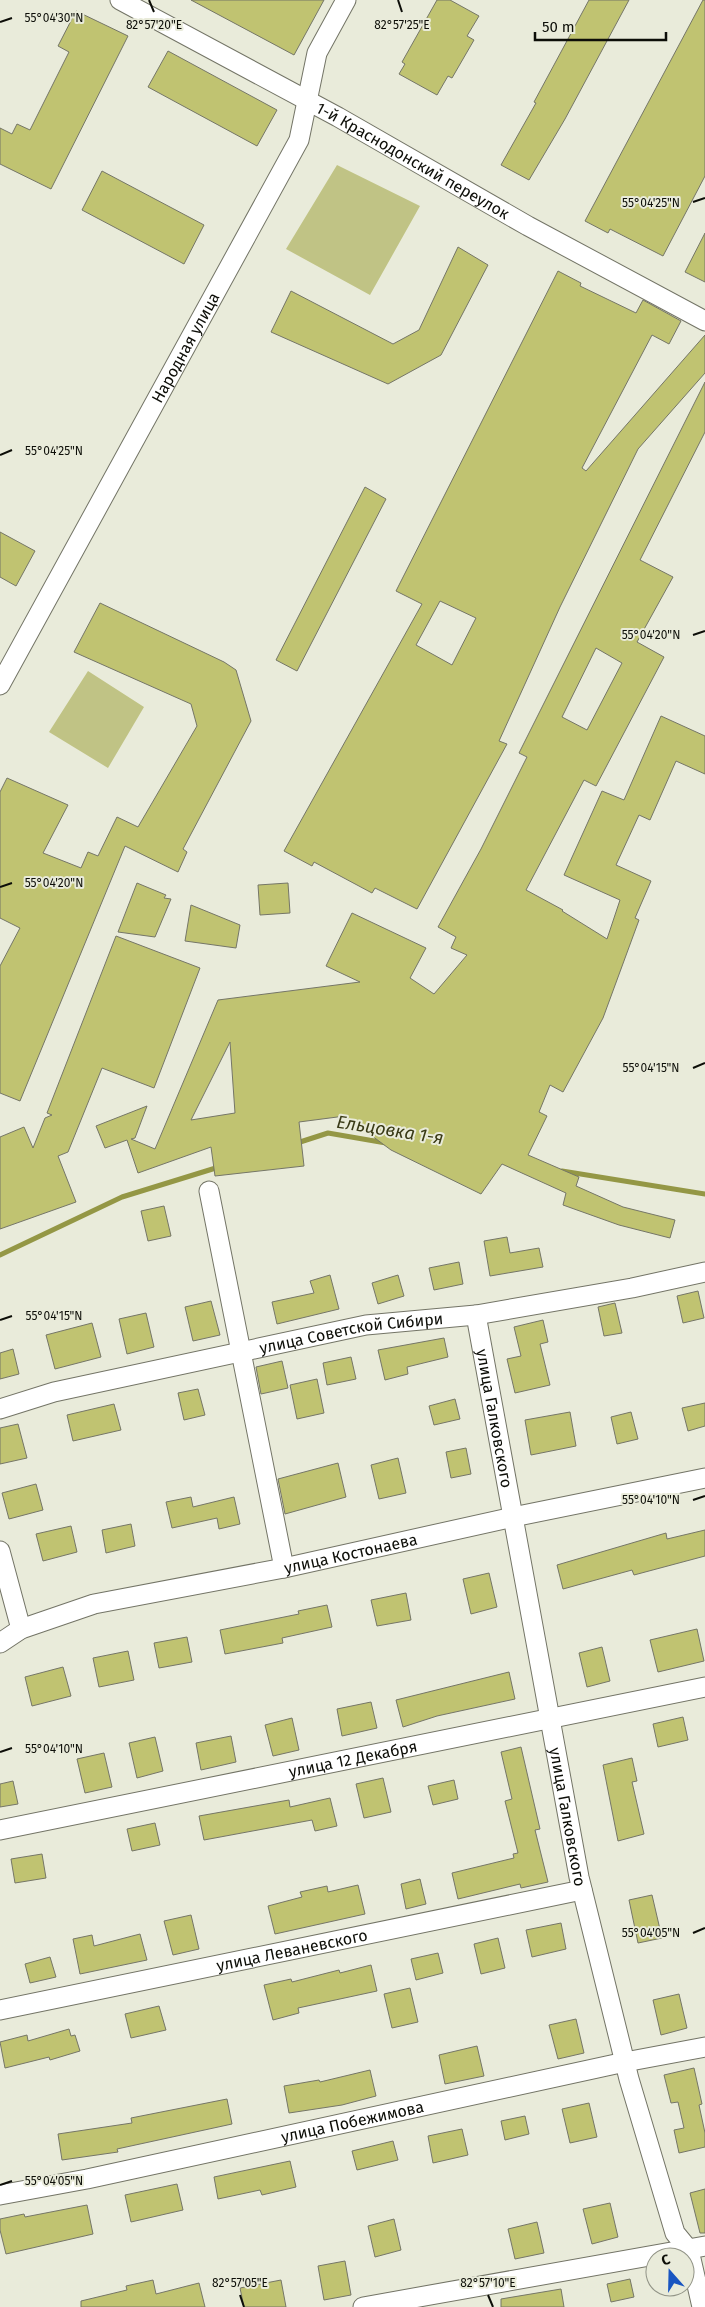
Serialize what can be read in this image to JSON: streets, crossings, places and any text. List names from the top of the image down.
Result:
{
  "streets": {
    "street": [
      "1-й Краснодонский переулок",
      "Народная улица",
      "улица Советской Сибири",
      "улица Галковского",
      "улица Костонаева",
      "улица 12 Декабря",
      "улица Леваневского",
      "улица Побежимова"
    ]
  },
  "crossings": [
    ["1-й Краснодонский переулок", "Народная улица"],
    ["улица Советской Сибири", "улица Галковского"],
    ["улица Галковского", "улица Костонаева"],
    ["улица Галковского", "улица 12 Декабря"],
    ["улица Галковского", "улица Леваневского"],
    ["улица Галковского", "улица Побежимова"]
  ],
  "water": ["Ельцовка 1-я"],
  "scale_bar": "50 m",
  "north": "top",
  "coordinates": [
    "55°04'30\"N",
    "82°57'20\"E",
    "82°57'25\"E",
    "55°04'25\"N",
    "55°04'20\"N",
    "55°04'15\"N",
    "55°04'10\"N",
    "55°04'05\"N",
    "82°57'05\"E",
    "82°57'10\"E"
  ]
}
